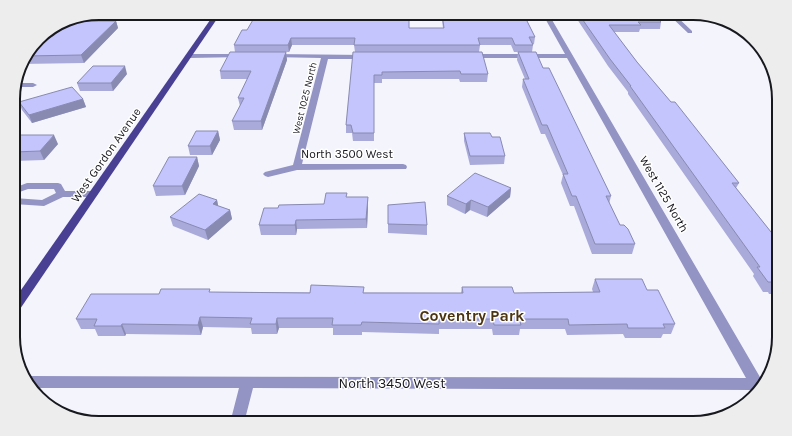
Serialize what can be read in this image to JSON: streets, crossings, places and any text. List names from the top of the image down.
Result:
{
  "streets": {
    "main road": ["West Gordon Avenue"],
    "street": [
      "West 1025 North",
      "North 3500 West",
      "West 1125 North",
      "North 3450 West"
    ]
  },
  "crossings": [
    ["West 1025 North", "North 3500 West"]
  ],
  "districts": ["Coventry Park"]
}
